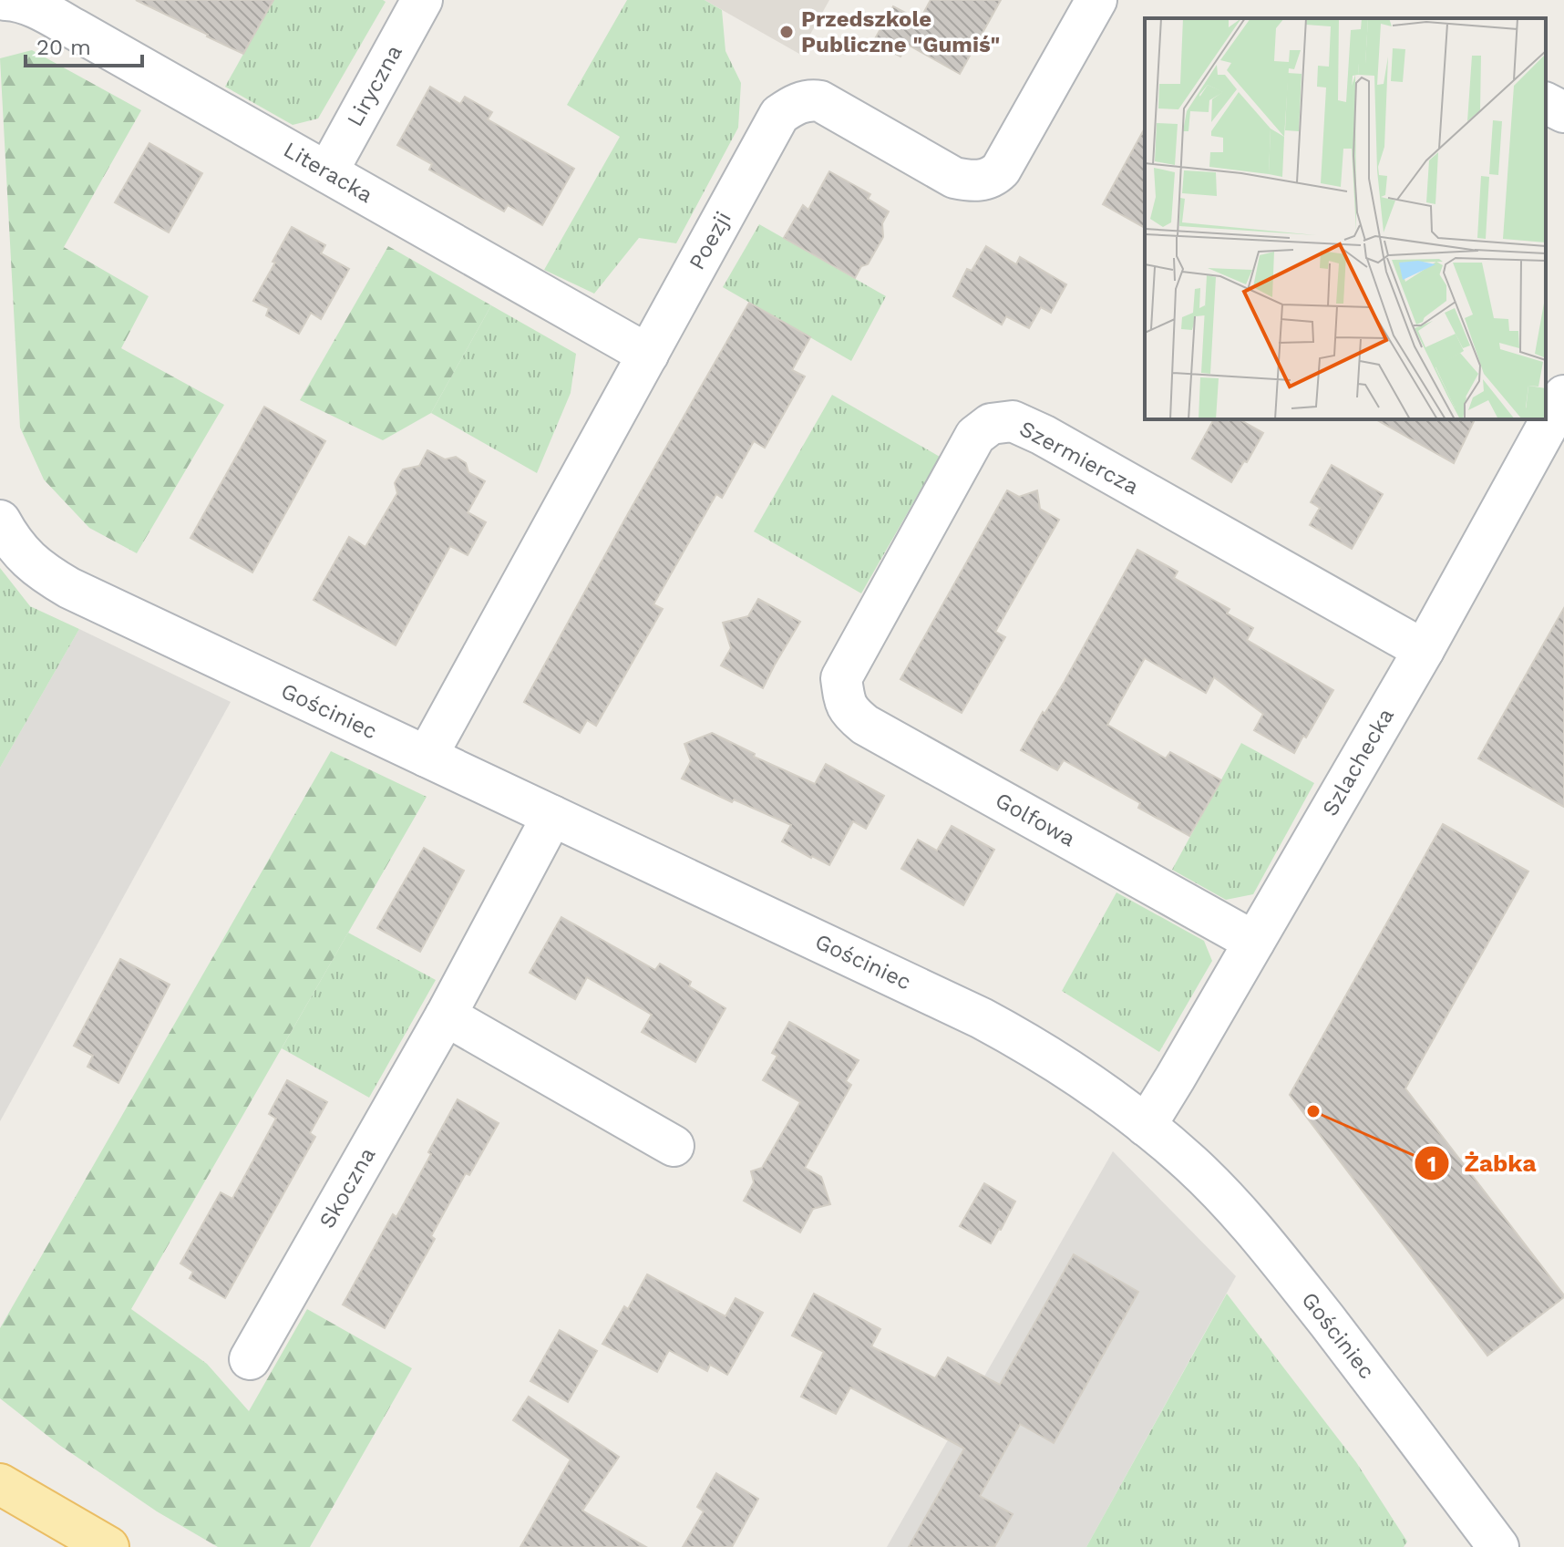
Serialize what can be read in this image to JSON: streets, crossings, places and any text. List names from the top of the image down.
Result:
{
  "streets": {
    "street": [
      "Liryczna",
      "Literacka",
      "Poezji",
      "Szermiercza",
      "Gościniec",
      "Szlachecka",
      "Golfowa",
      "Skoczna"
    ]
  },
  "crossings": [
    ["Liryczna", "Literacka"],
    ["Literacka", "Poezji"],
    ["Poezji", "Gościniec"],
    ["Szermiercza", "Szlachecka"],
    ["Szermiercza", "Golfowa"],
    ["Gościniec", "Szlachecka"],
    ["Gościniec", "Skoczna"],
    ["Szlachecka", "Golfowa"]
  ],
  "places": ["Przedszkole Publiczne \"Gumiś\"", "Żabka"],
  "scale_bar": "20 m"
}
